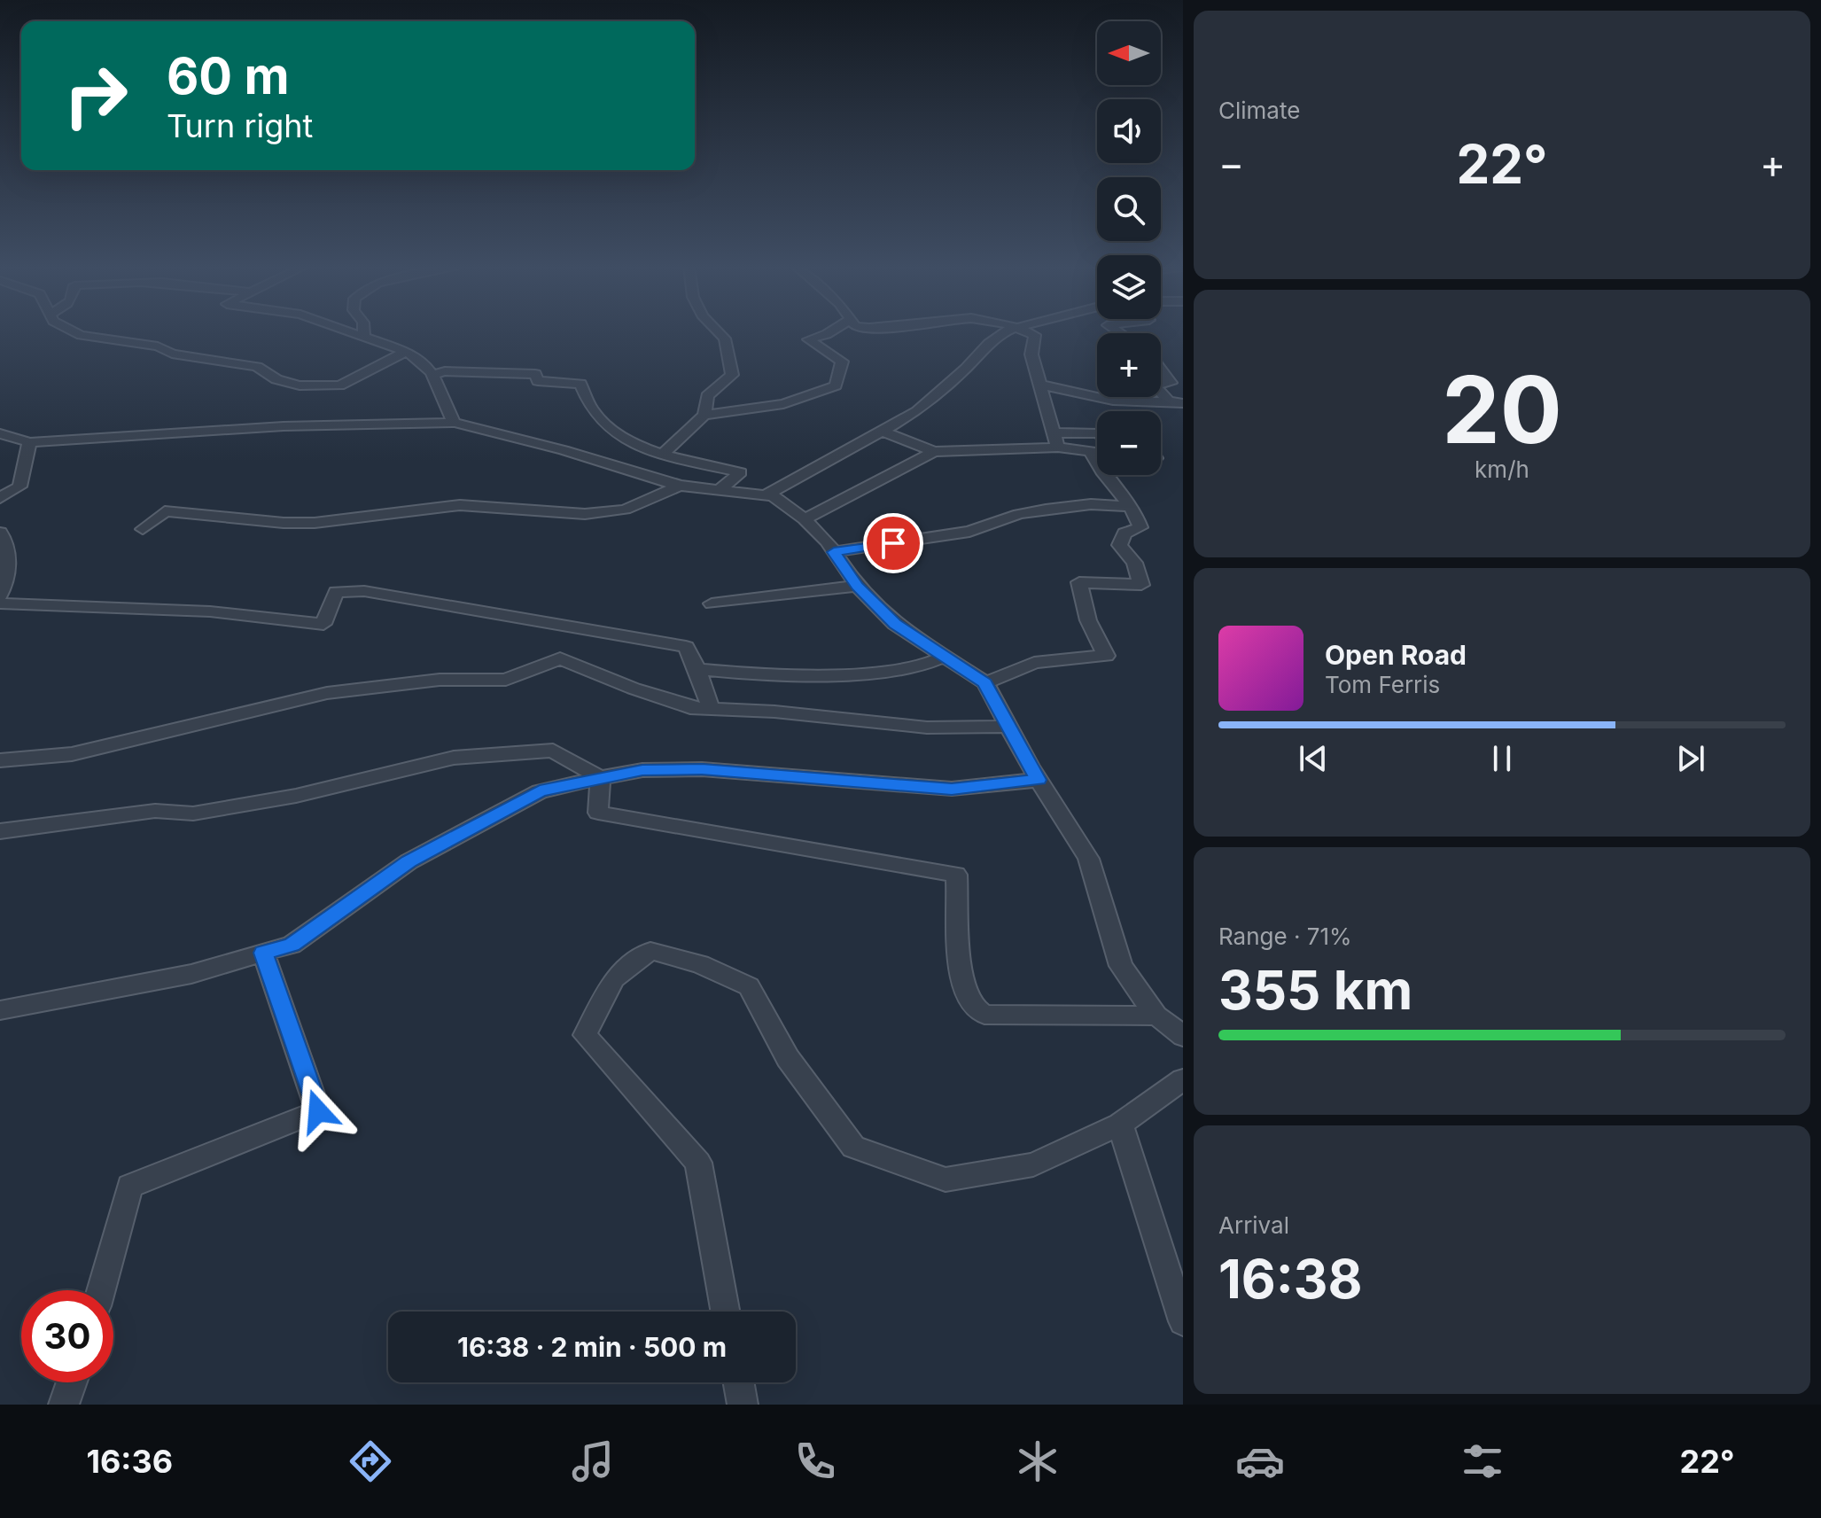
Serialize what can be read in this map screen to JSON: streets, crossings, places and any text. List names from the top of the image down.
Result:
{
  "north": "left",
  "page": {
    "tile": [
      "Climate",
      ["20", "km/h"],
      ["Range · 71%", "355 km"],
      ["Arrival", "16:38"]
    ],
    "map_buttons": ["+", "−"],
    "turn": ["60 m", "Turn right"],
    "heat": ["−", "22°", "+"],
    "song": ["Open Road", "Tom Ferris"],
    "limit": "30",
    "trip": "16:38 · 2 min · 500 m",
    "tabs": ["16:36", "22°"]
  }
}
